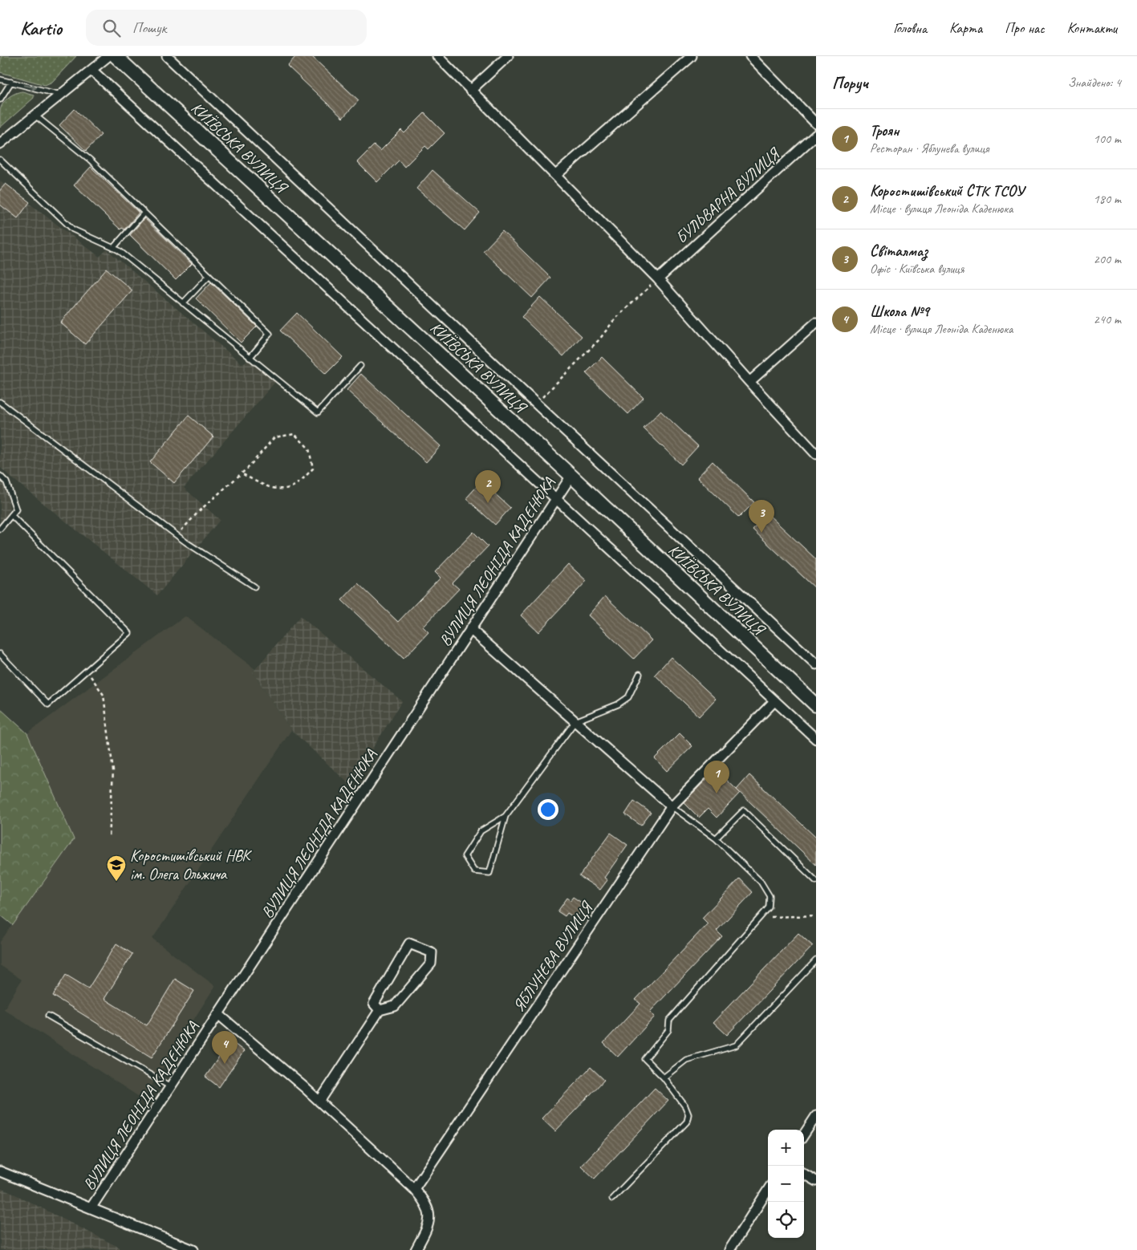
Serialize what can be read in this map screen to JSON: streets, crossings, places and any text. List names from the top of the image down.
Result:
{
  "streets": {
    "main road": ["КИЇВСЬКА ВУЛИЦЯ"],
    "street": ["БУЛЬВАРНА ВУЛИЦЯ", "ВУЛИЦЯ ЛЕОНІДА КАДЕНЮКА", "ЯБЛУНЕВА ВУЛИЦЯ"]
  },
  "crossings": [
    ["КИЇВСЬКА ВУЛИЦЯ", "ВУЛИЦЯ ЛЕОНІДА КАДЕНЮКА"]
  ],
  "places": {
    "school or university": ["Коростишівський НВК ім. Олега Ольжича"]
  },
  "page": {
    "header": "Kartio",
    "search": "Пошук",
    "nav": [
      "Головна",
      "Карта",
      "Про нас",
      "Контакти"
    ],
    "heading": ["Поруч", "Знайдено: 4"],
    "list": [
      {
        "mark": "1",
        "name": "Троян",
        "note": "Ресторан · Яблунева вулиця",
        "value": "100 m"
      },
      {
        "mark": "2",
        "name": "Коростишівський СТК ТСОУ",
        "note": "Місце · вулиця Леоніда Каденюка",
        "value": "180 m"
      },
      {
        "mark": "3",
        "name": "Світалмаз",
        "note": "Офіс · Київська вулиця",
        "value": "200 m"
      },
      {
        "mark": "4",
        "name": "Школа №9",
        "note": "Місце · вулиця Леоніда Каденюка",
        "value": "240 m"
      }
    ],
    "pins": [
      "2",
      "3",
      "1",
      "4"
    ],
    "map_buttons": ["+", "−"]
  }
}
